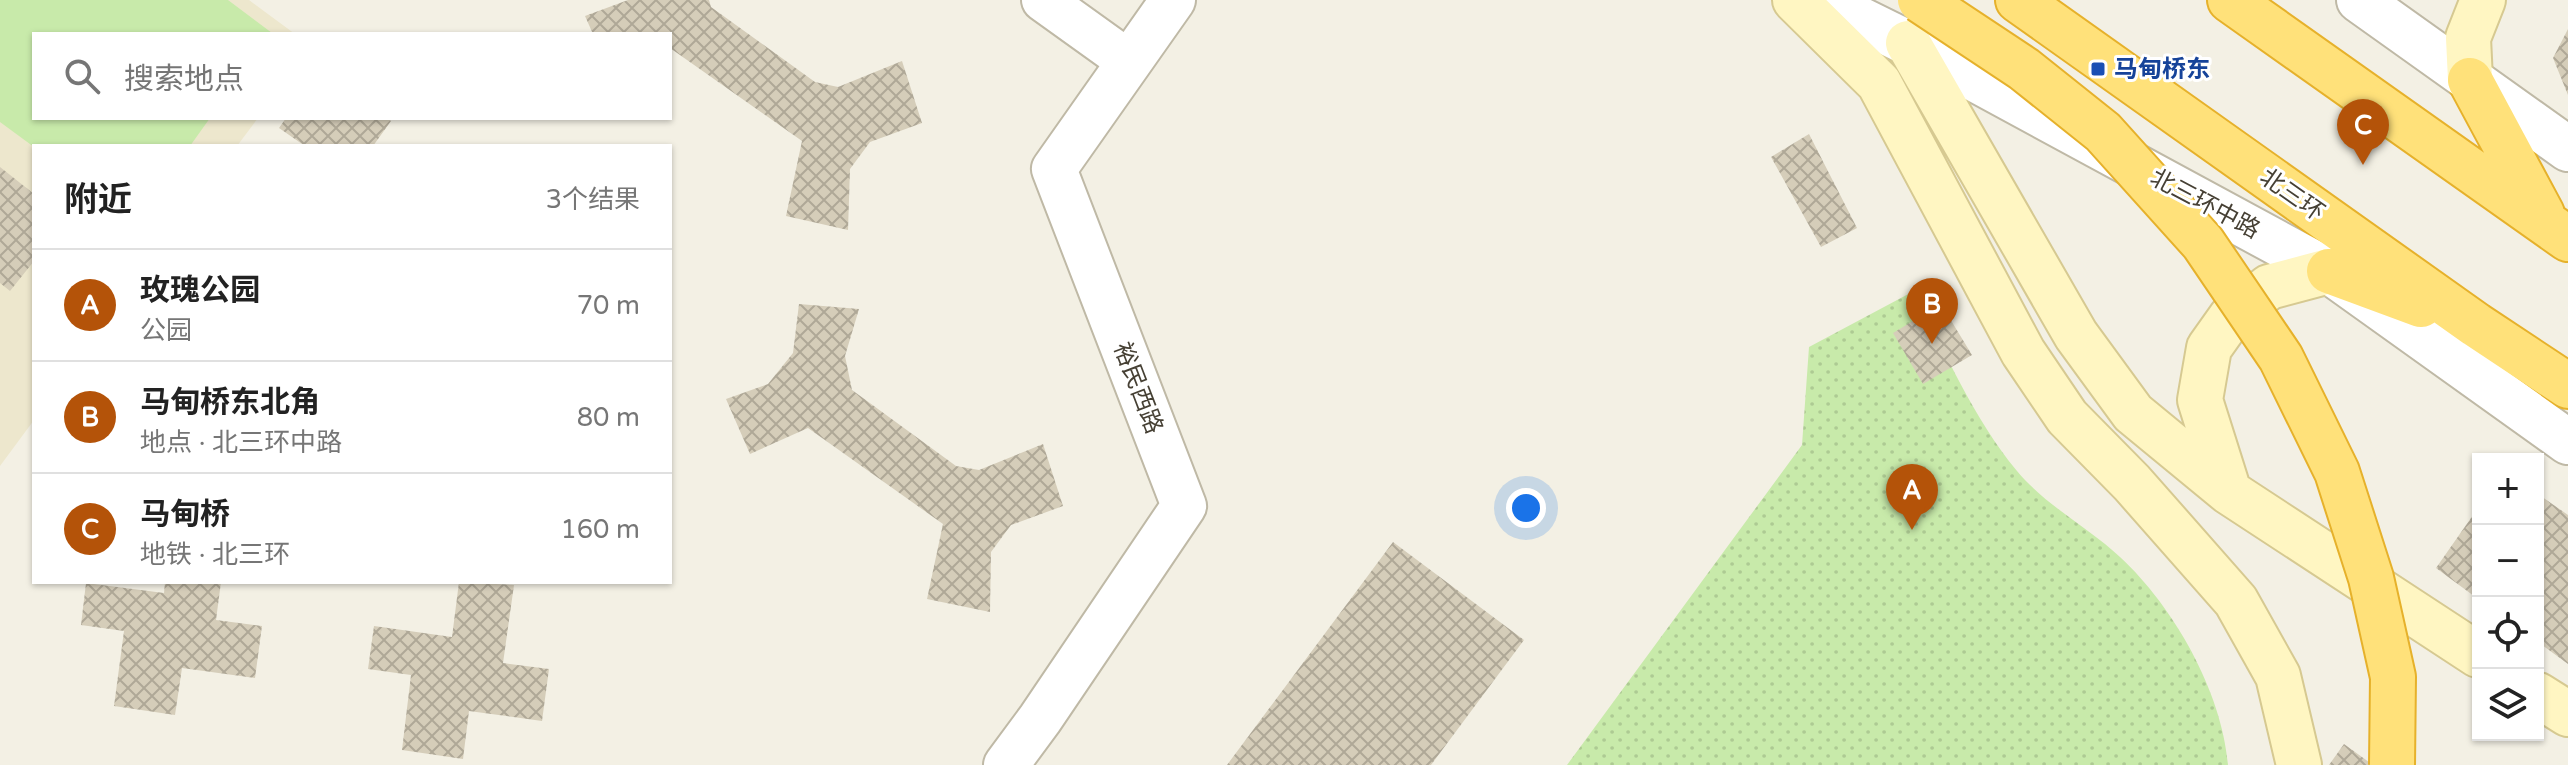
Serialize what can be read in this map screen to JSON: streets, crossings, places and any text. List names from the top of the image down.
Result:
{
  "streets": {
    "highway": ["北三环"],
    "street": ["北三环中路", "裕民西路"]
  },
  "places": {
    "transit": ["马甸桥东"]
  },
  "page": {
    "search": "搜索地点",
    "pins": ["C", "B", "A"],
    "heading": ["附近", "3个结果"],
    "list": [
      {
        "mark": "A",
        "name": "玫瑰公园",
        "note": "公园",
        "value": "70 m"
      },
      {
        "mark": "B",
        "name": "马甸桥东北角",
        "note": "地点 · 北三环中路",
        "value": "80 m"
      },
      {
        "mark": "C",
        "name": "马甸桥",
        "note": "地铁 · 北三环",
        "value": "160 m"
      }
    ],
    "map_buttons": ["+", "−"]
  }
}
